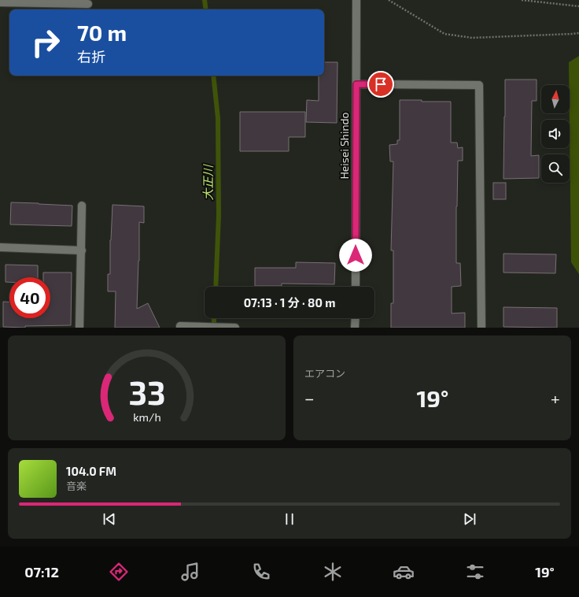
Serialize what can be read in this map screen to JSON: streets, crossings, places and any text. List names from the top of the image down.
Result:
{
  "streets": {
    "street": ["Heisei Shindo"]
  },
  "water": ["大正川"],
  "north": "top",
  "page": {
    "turn": ["70 m", "右折"],
    "limit": "40",
    "trip": "07:13 · 1 分 · 80 m",
    "tile": "エアコン",
    "heat": ["−", "19°", "+"],
    "song": ["104.0 FM", "音楽"],
    "tabs": ["07:12", "19°"],
    "gauge": ["33", "km/h"]
  }
}
